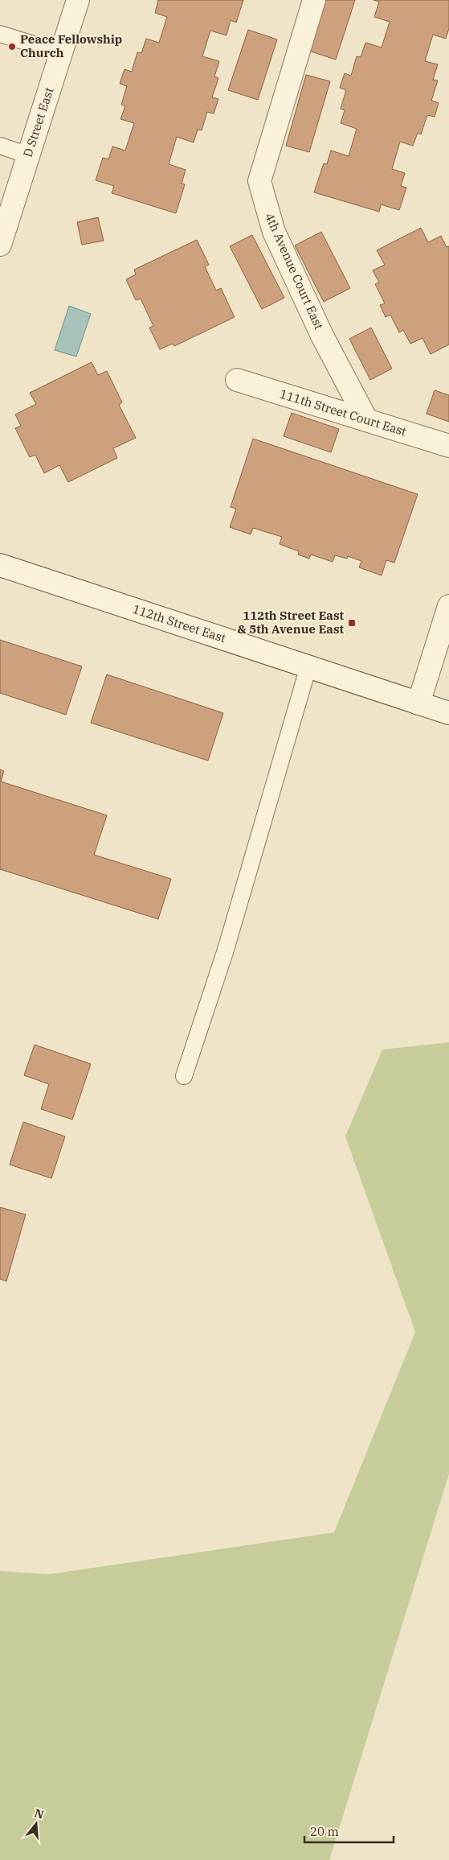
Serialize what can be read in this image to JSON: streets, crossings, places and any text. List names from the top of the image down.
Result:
{
  "streets": {
    "street": [
      "D Street East",
      "4th Avenue Court East",
      "111th Street Court East",
      "112th Street East"
    ]
  },
  "crossings": [
    ["4th Avenue Court East", "111th Street Court East"]
  ],
  "places": {
    "other": ["Peace Fellowship Church"],
    "transit": ["112th Street East & 5th Avenue East"]
  },
  "scale_bar": "20 m",
  "north": "top"
}
